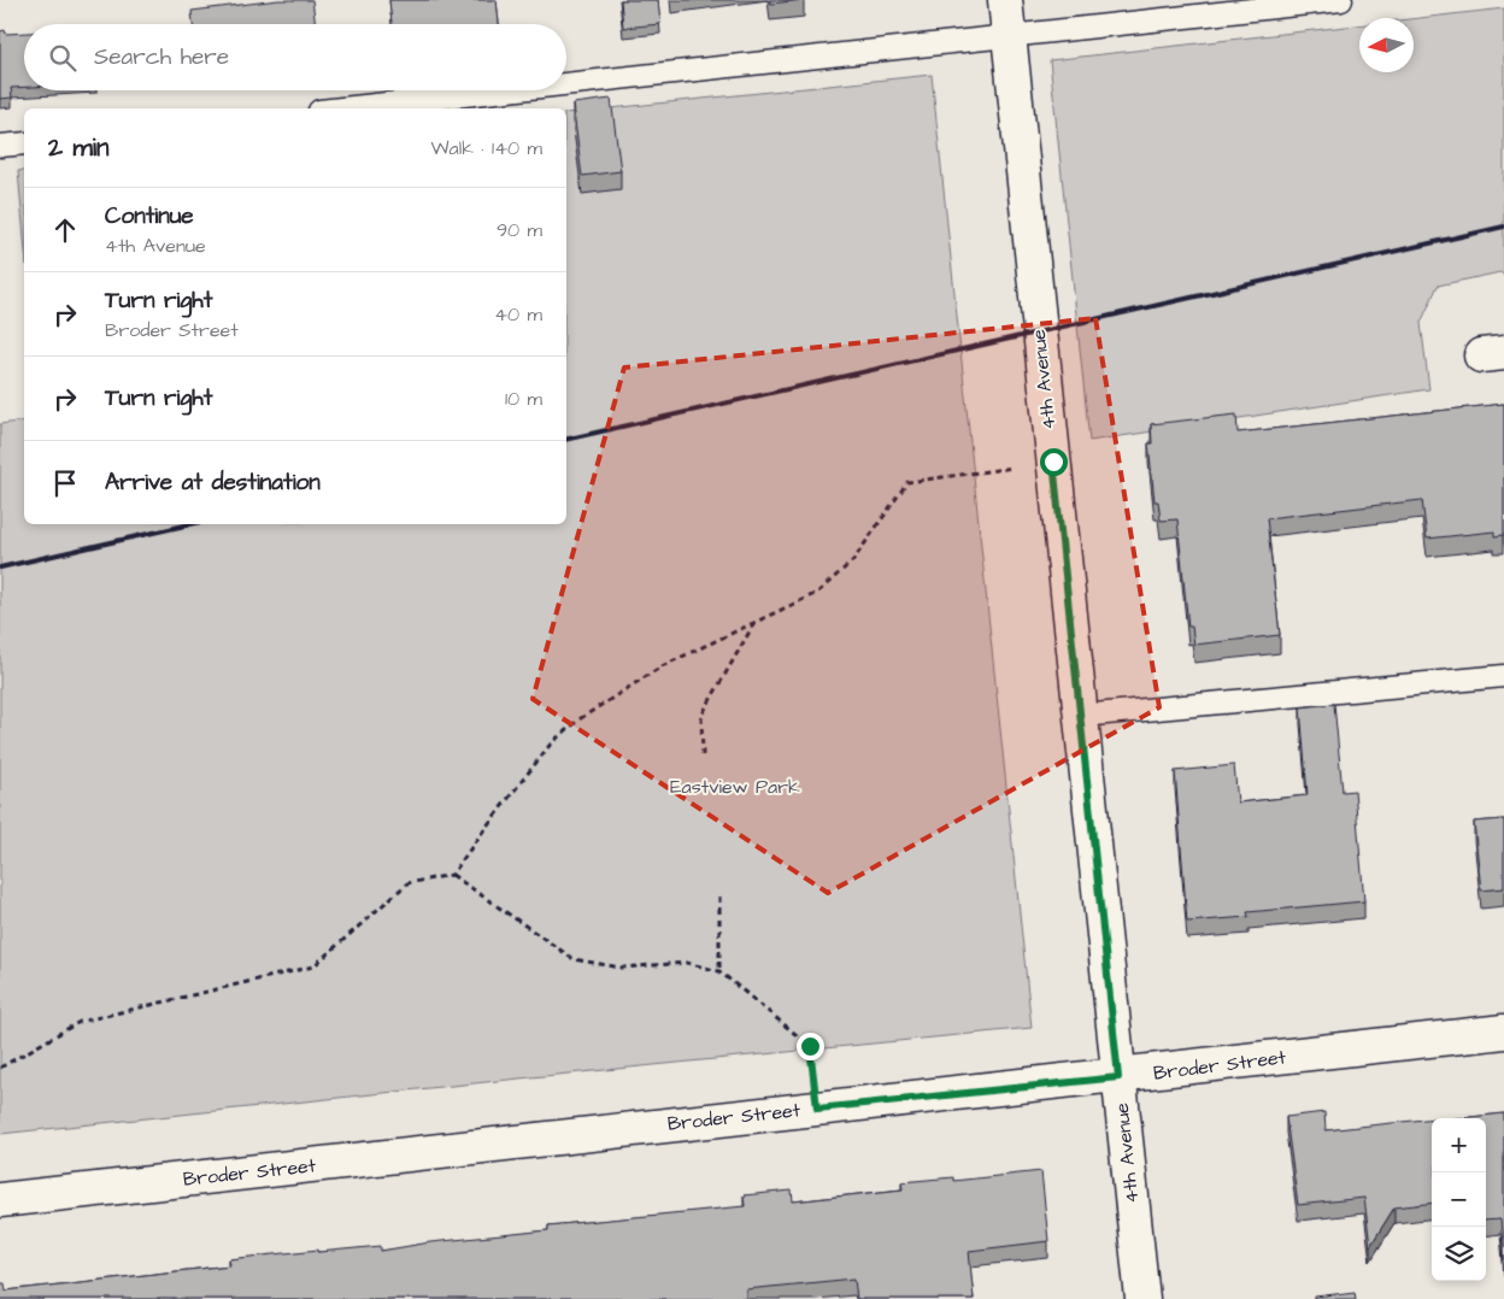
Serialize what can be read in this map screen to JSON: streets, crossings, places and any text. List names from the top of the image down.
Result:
{
  "streets": {
    "street": ["4th Avenue", "Broder Street"]
  },
  "crossings": [
    ["4th Avenue", "Broder Street"]
  ],
  "parks": ["Eastview Park"],
  "north": "left",
  "page": {
    "search": "Search here",
    "heading": ["2 min", "Walk · 140 m"],
    "list": [
      ["Continue", "4th Avenue", "90 m"],
      ["Turn right", "Broder Street", "40 m"],
      ["Turn right", "10 m"],
      "Arrive at destination"
    ],
    "map_buttons": ["+", "−"]
  }
}
